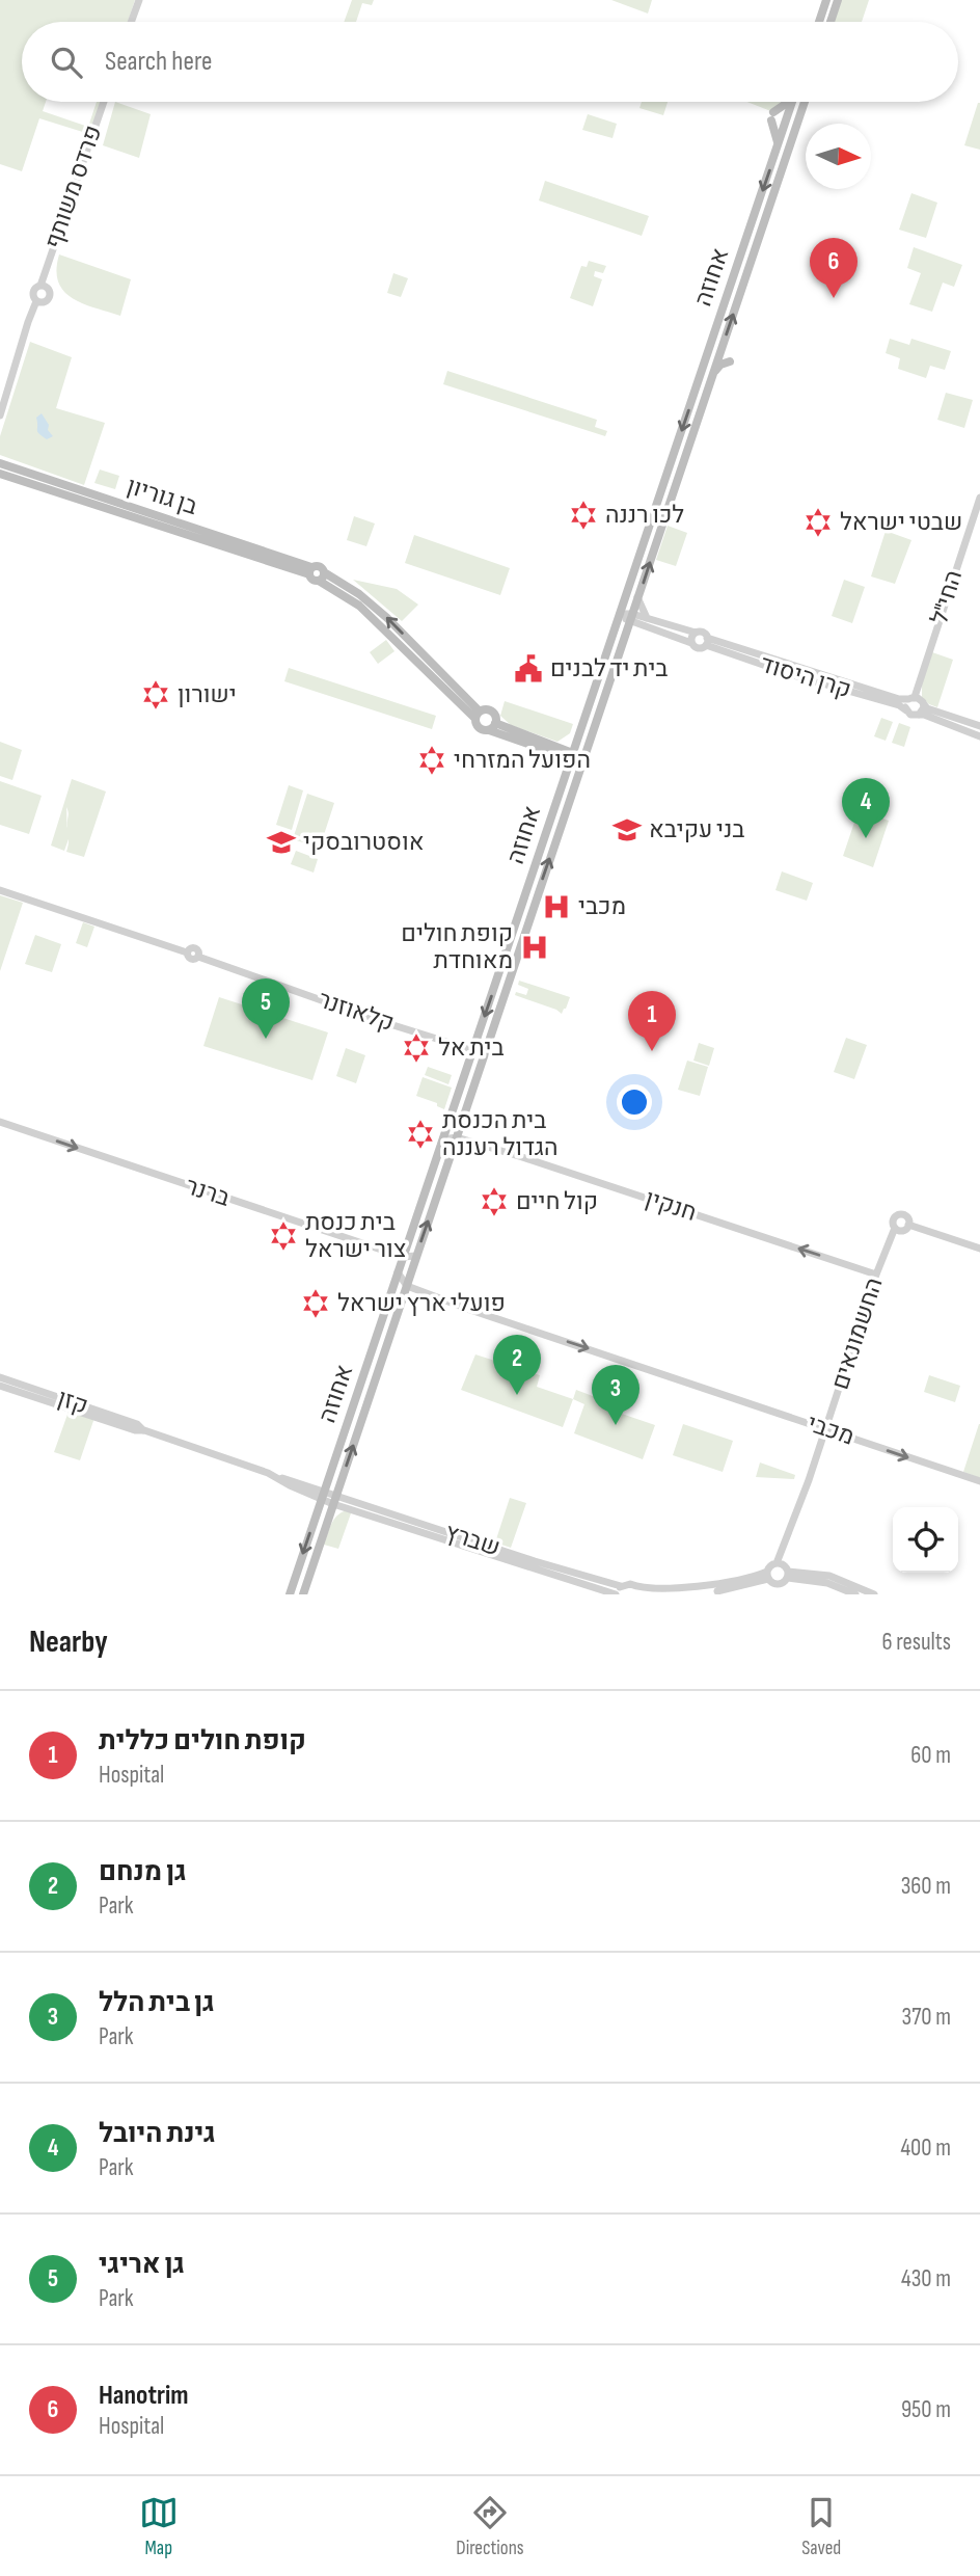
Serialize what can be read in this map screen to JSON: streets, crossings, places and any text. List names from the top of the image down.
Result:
{
  "streets": {
    "main road": ["אחוזה", "בן גוריון"],
    "street": [
      "פרדס משותף",
      "החי\"ל",
      "קרן היסוד",
      "קלאוזנר",
      "ברנר",
      "חנקין",
      "החשמונאים",
      "קזן",
      "מכבי",
      "שברץ"
    ]
  },
  "crossings": [
    ["אחוזה", "קלאוזנר"],
    ["אחוזה", "ברנר"],
    ["אחוזה", "חנקין"],
    ["אחוזה", "קזן"],
    ["אחוזה", "מכבי"],
    ["אחוזה", "שברץ"],
    ["החי\"ל", "קרן היסוד"],
    ["חנקין", "החשמונאים"],
    ["החשמונאים", "מכבי"],
    ["קזן", "שברץ"]
  ],
  "one_way": ["ברנר", "חנקין", "מכבי"],
  "places": {
    "synagogue": [
      "לכו רננה",
      "שבטי ישראל",
      "ישורון",
      "הפועל המזרחי",
      "בית אל",
      "בית הכנסת הגדול רעננה",
      "קול חיים",
      "בית כנסת צור ישראל",
      "פועלי ארץ ישראל"
    ],
    "public building": ["בית יד לבנים"],
    "school or university": ["בני עקיבא", "אוסטרובסקי"],
    "hospital": ["מכבי", "קופת חולים מאוחדת"]
  },
  "north": "right",
  "page": {
    "search": "Search here",
    "pins": [
      "6",
      "4",
      "5",
      "1",
      "2",
      "3"
    ],
    "heading": ["Nearby", "6 results"],
    "list": [
      {
        "mark": "1",
        "name": "קופת חולים כללית",
        "note": "Hospital",
        "value": "60 m"
      },
      {
        "mark": "2",
        "name": "גן מנחם",
        "note": "Park",
        "value": "360 m"
      },
      {
        "mark": "3",
        "name": "גן בית הלל",
        "note": "Park",
        "value": "370 m"
      },
      {
        "mark": "4",
        "name": "גינת היובל",
        "note": "Park",
        "value": "400 m"
      },
      {
        "mark": "5",
        "name": "גן אריגי",
        "note": "Park",
        "value": "430 m"
      },
      {
        "mark": "6",
        "name": "Hanotrim",
        "note": "Hospital",
        "value": "950 m"
      }
    ],
    "nav": ["Map", "Directions", "Saved"]
  }
}
